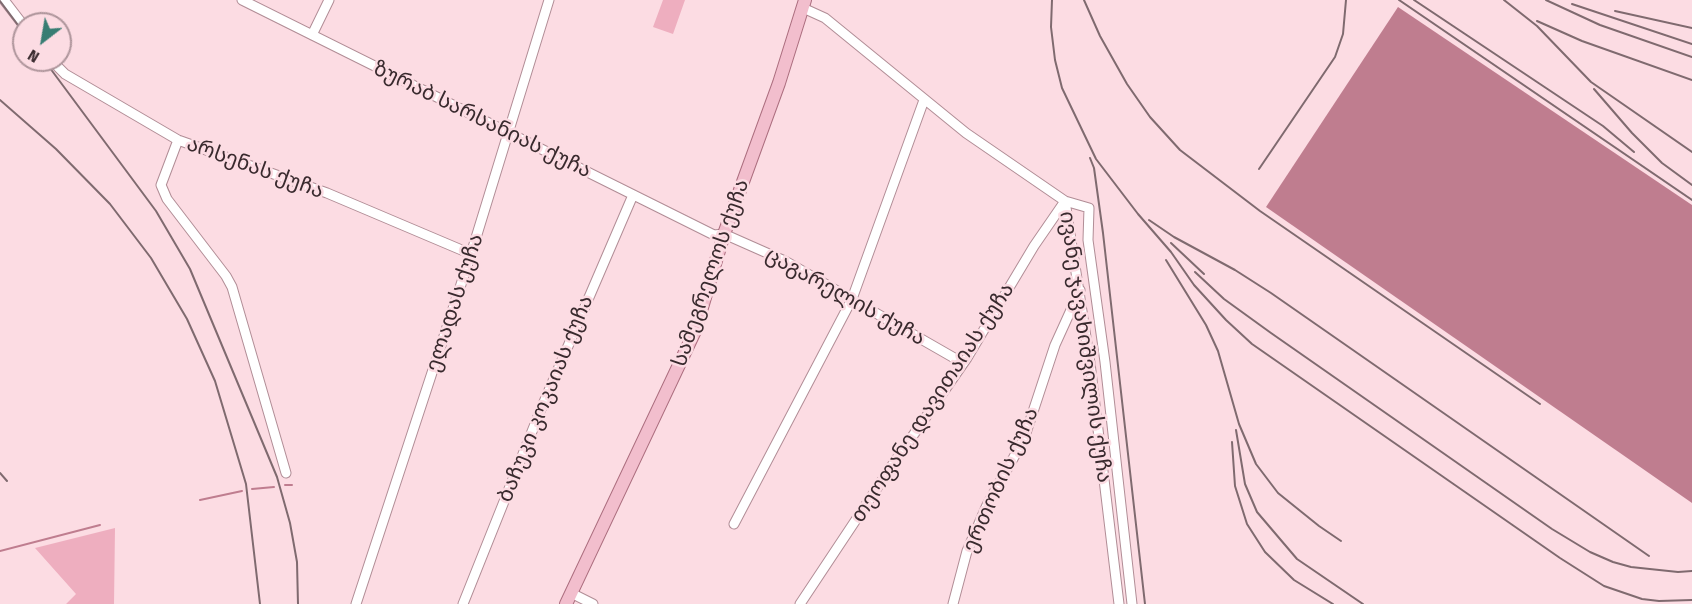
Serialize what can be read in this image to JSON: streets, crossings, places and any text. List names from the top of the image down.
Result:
{
  "streets": {
    "main road": ["სამეგრელოს ქუჩა"],
    "street": [
      "ზურაბ სარსანიას ქუჩა",
      "არსენას ქუჩა",
      "ცაგარელის ქუჩა",
      "ელადას ქუჩა",
      "ივანე ჯავახიშვილის ქუჩა",
      "ბაჩუკი კოკაიას ქუჩა",
      "თეოფანე დავითაიას ქუჩა",
      "ერთობის ქუჩა"
    ]
  },
  "crossings": [
    ["ზურაბ სარსანიას ქუჩა", "სამეგრელოს ქუჩა"],
    ["ზურაბ სარსანიას ქუჩა", "ცაგარელის ქუჩა"],
    ["ზურაბ სარსანიას ქუჩა", "ელადას ქუჩა"],
    ["ზურაბ სარსანიას ქუჩა", "ბაჩუკი კოკაიას ქუჩა"],
    ["არსენას ქუჩა", "ელადას ქუჩა"],
    ["სამეგრელოს ქუჩა", "ცაგარელის ქუჩა"],
    ["სამეგრელოს ქუჩა", "ივანე ჯავახიშვილის ქუჩა"],
    ["ცაგარელის ქუჩა", "თეოფანე დავითაიას ქუჩა"],
    ["ივანე ჯავახიშვილის ქუჩა", "თეოფანე დავითაიას ქუჩა"],
    ["ივანე ჯავახიშვილის ქუჩა", "ერთობის ქუჩა"]
  ],
  "north": "bottom left"
}
